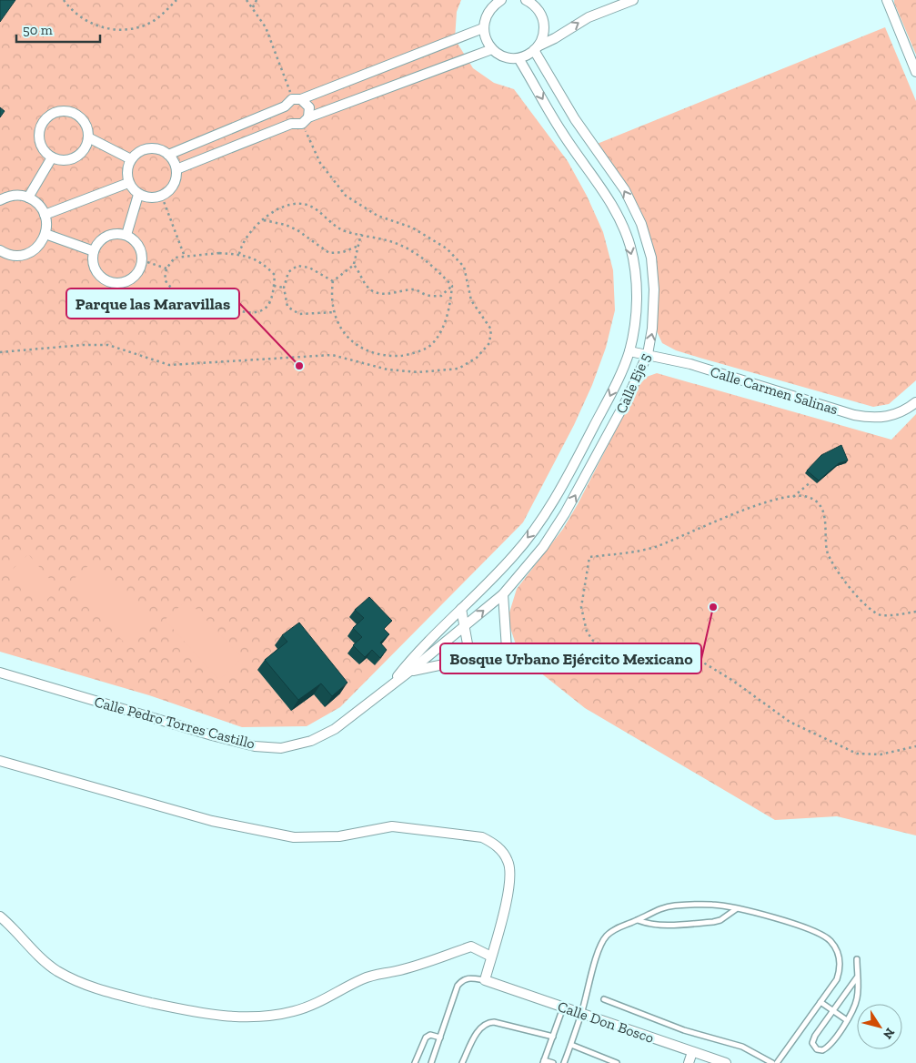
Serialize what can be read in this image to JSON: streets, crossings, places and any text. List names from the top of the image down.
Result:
{
  "streets": {
    "street": [
      "Calle Eje 5",
      "Calle Carmen Salinas",
      "Calle Pedro Torres Castillo",
      "Calle Don Bosco"
    ]
  },
  "crossings": [
    ["Calle Eje 5", "Calle Carmen Salinas"],
    ["Calle Eje 5", "Calle Pedro Torres Castillo"]
  ],
  "places": ["Parque las Maravillas", "Bosque Urbano Ejército Mexicano"],
  "scale_bar": "50 m",
  "north": "bottom right"
}
